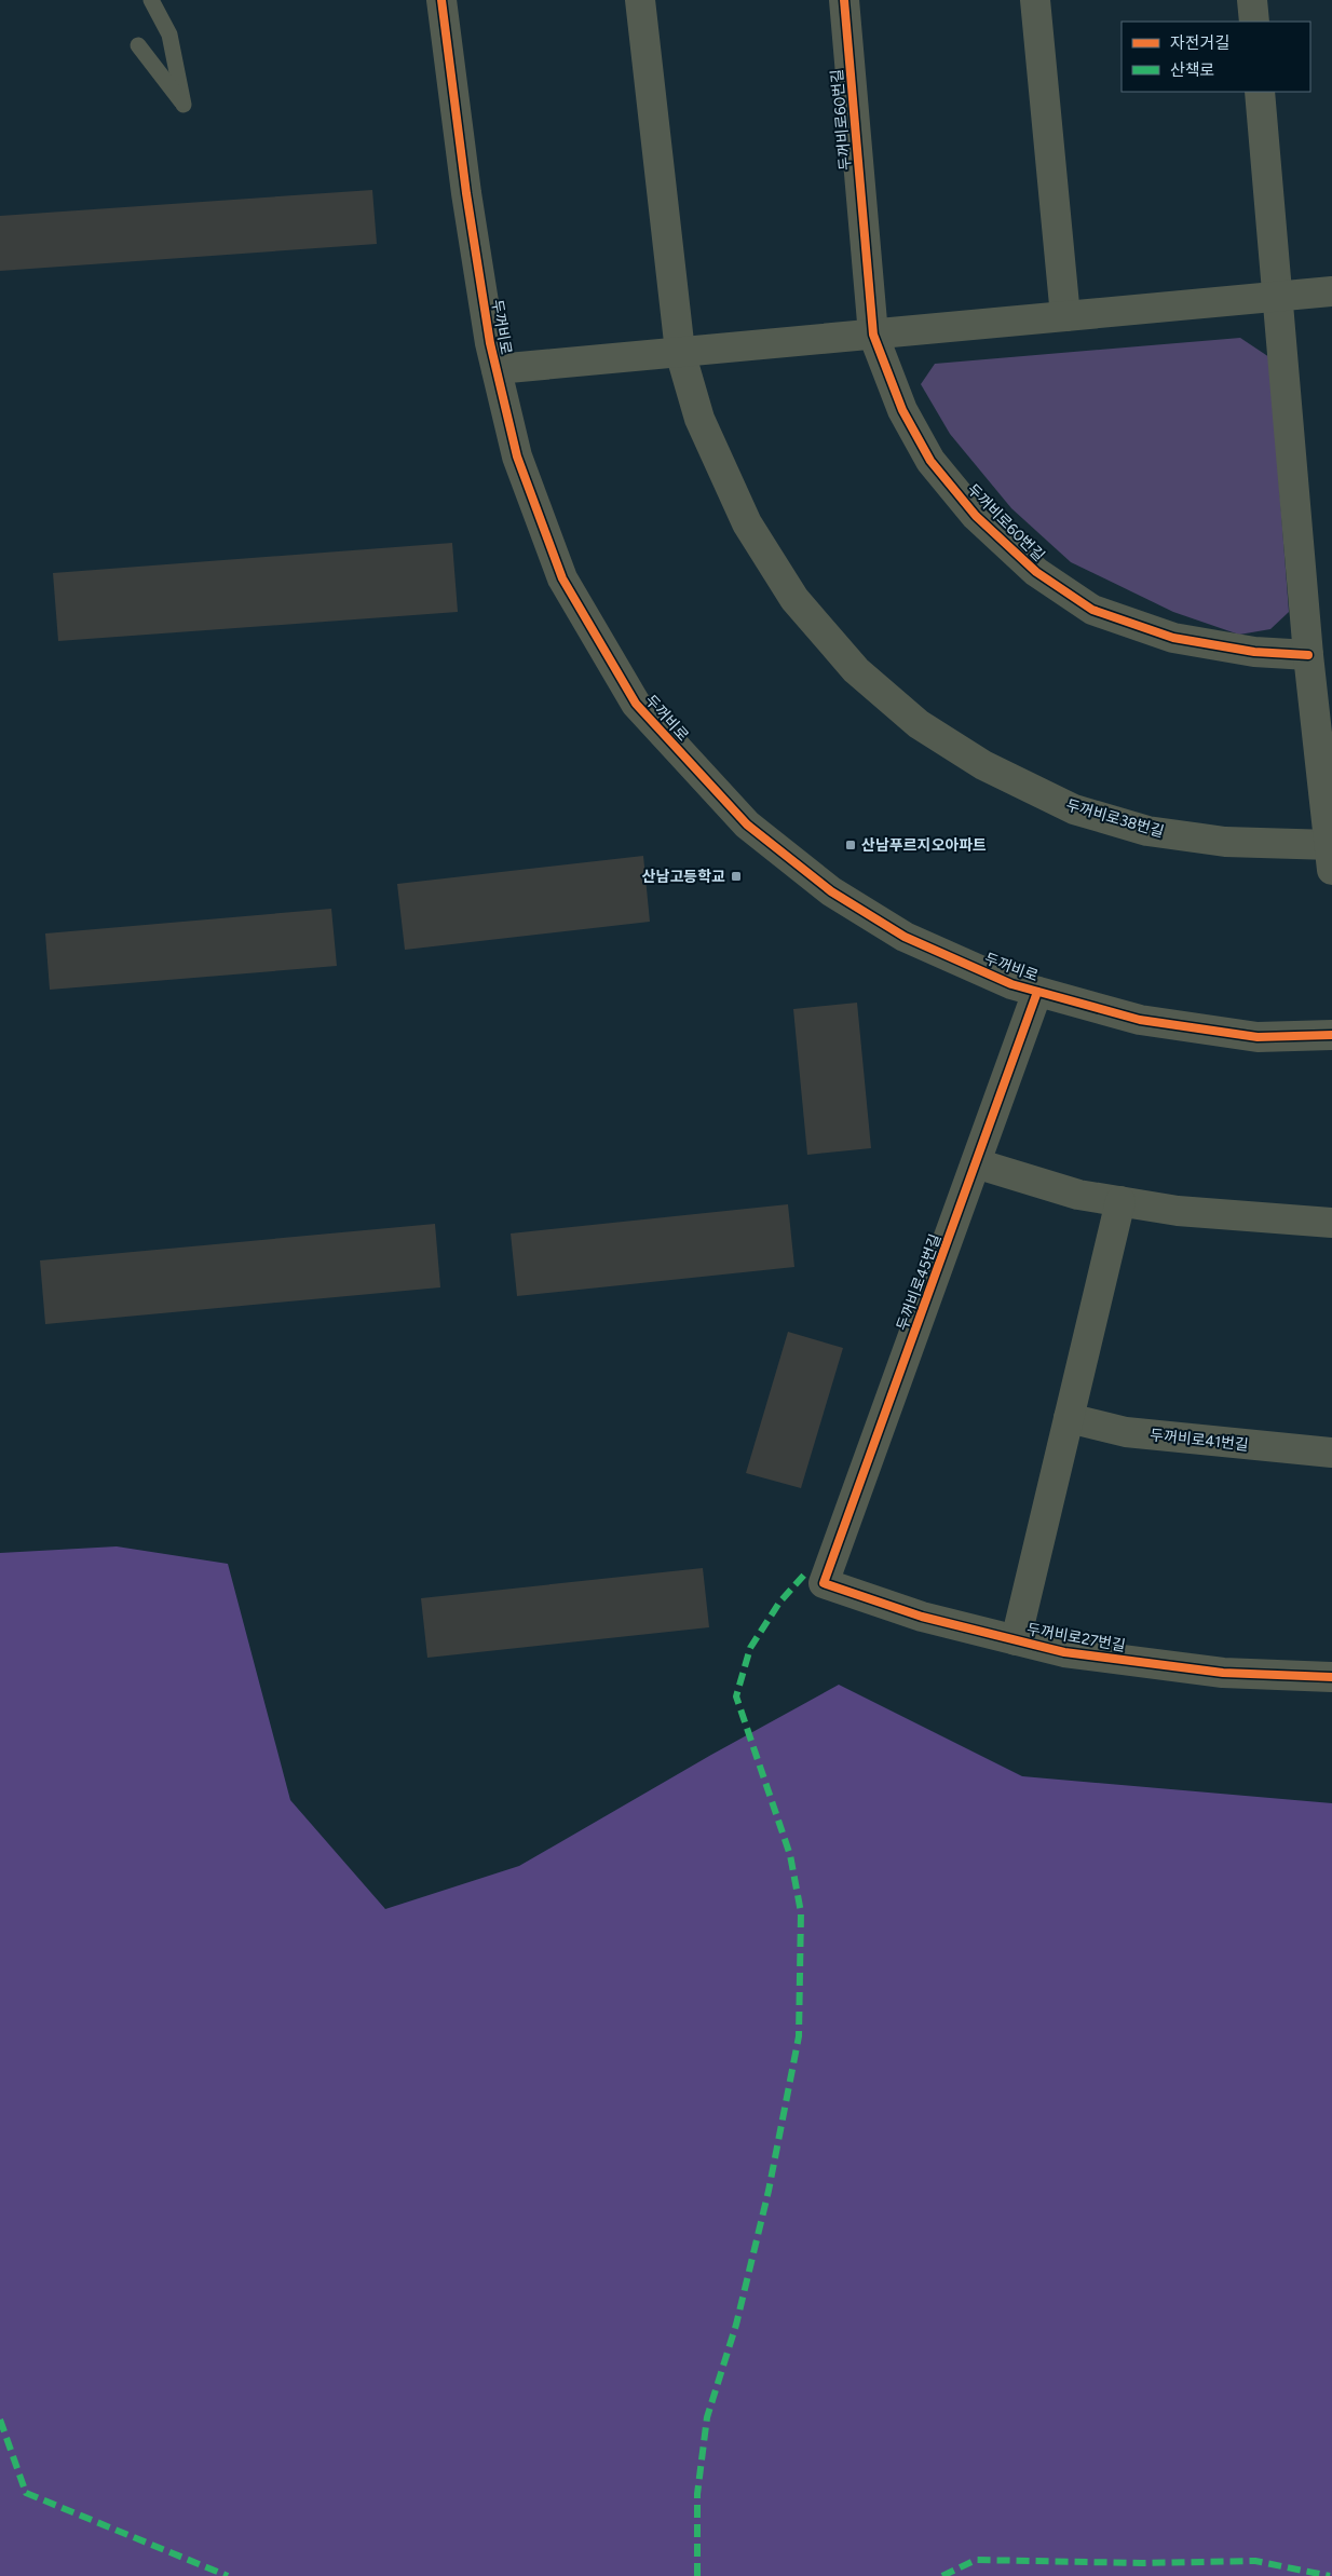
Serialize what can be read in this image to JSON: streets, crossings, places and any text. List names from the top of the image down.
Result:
{
  "streets": {
    "street": [
      "두꺼비로60번길",
      "두꺼비로",
      "두꺼비로38번길",
      "두꺼비로45번길",
      "두꺼비로41번길",
      "두꺼비로27번길"
    ]
  },
  "crossings": [
    ["두꺼비로", "두꺼비로45번길"],
    ["두꺼비로45번길", "두꺼비로27번길"]
  ],
  "places": {
    "transit": ["산남푸르지오아파트", "산남고등학교"]
  },
  "legend": ["자전거길", "산책로"]
}
